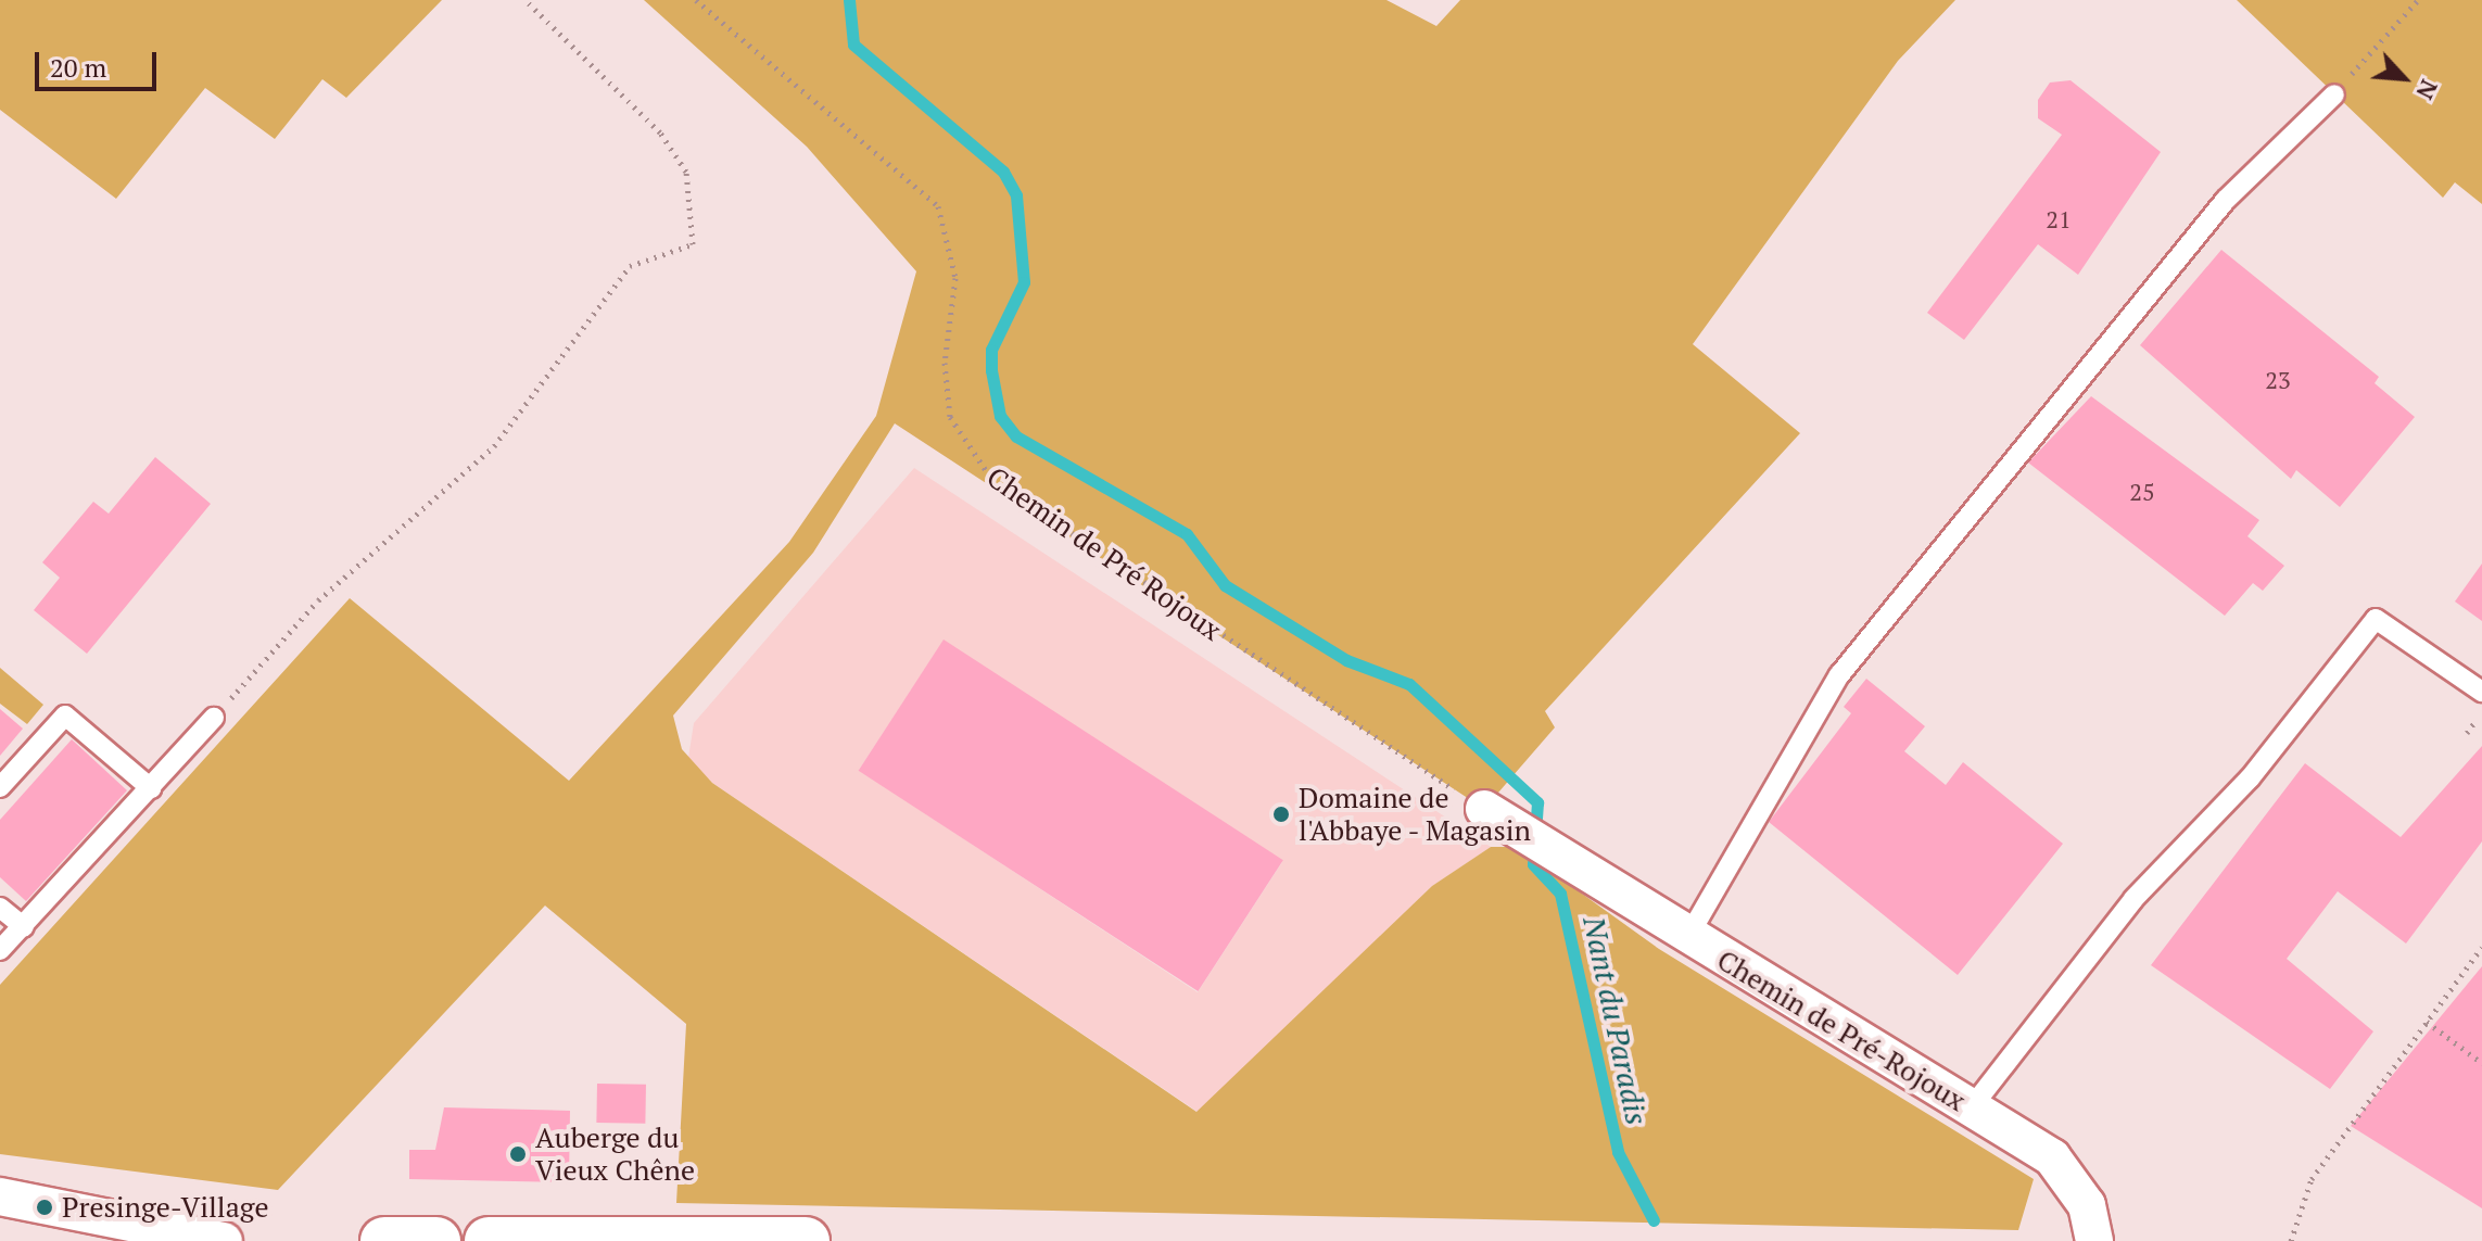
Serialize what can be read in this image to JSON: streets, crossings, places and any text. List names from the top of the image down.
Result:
{
  "streets": {
    "street": ["Chemin de Pré-Rojoux"],
    "path": ["Chemin de Pré Rojoux"]
  },
  "crossings": [
    ["Chemin de Pré Rojoux", "Chemin de Pré-Rojoux"]
  ],
  "water": ["Nant du Paradis"],
  "places": ["Domaine de l'Abbaye - Magasin", "Auberge du Vieux Chêne", "Presinge-Village"],
  "house_numbers": ["21", "23", "25"],
  "scale_bar": "20 m",
  "north": "bottom right"
}
